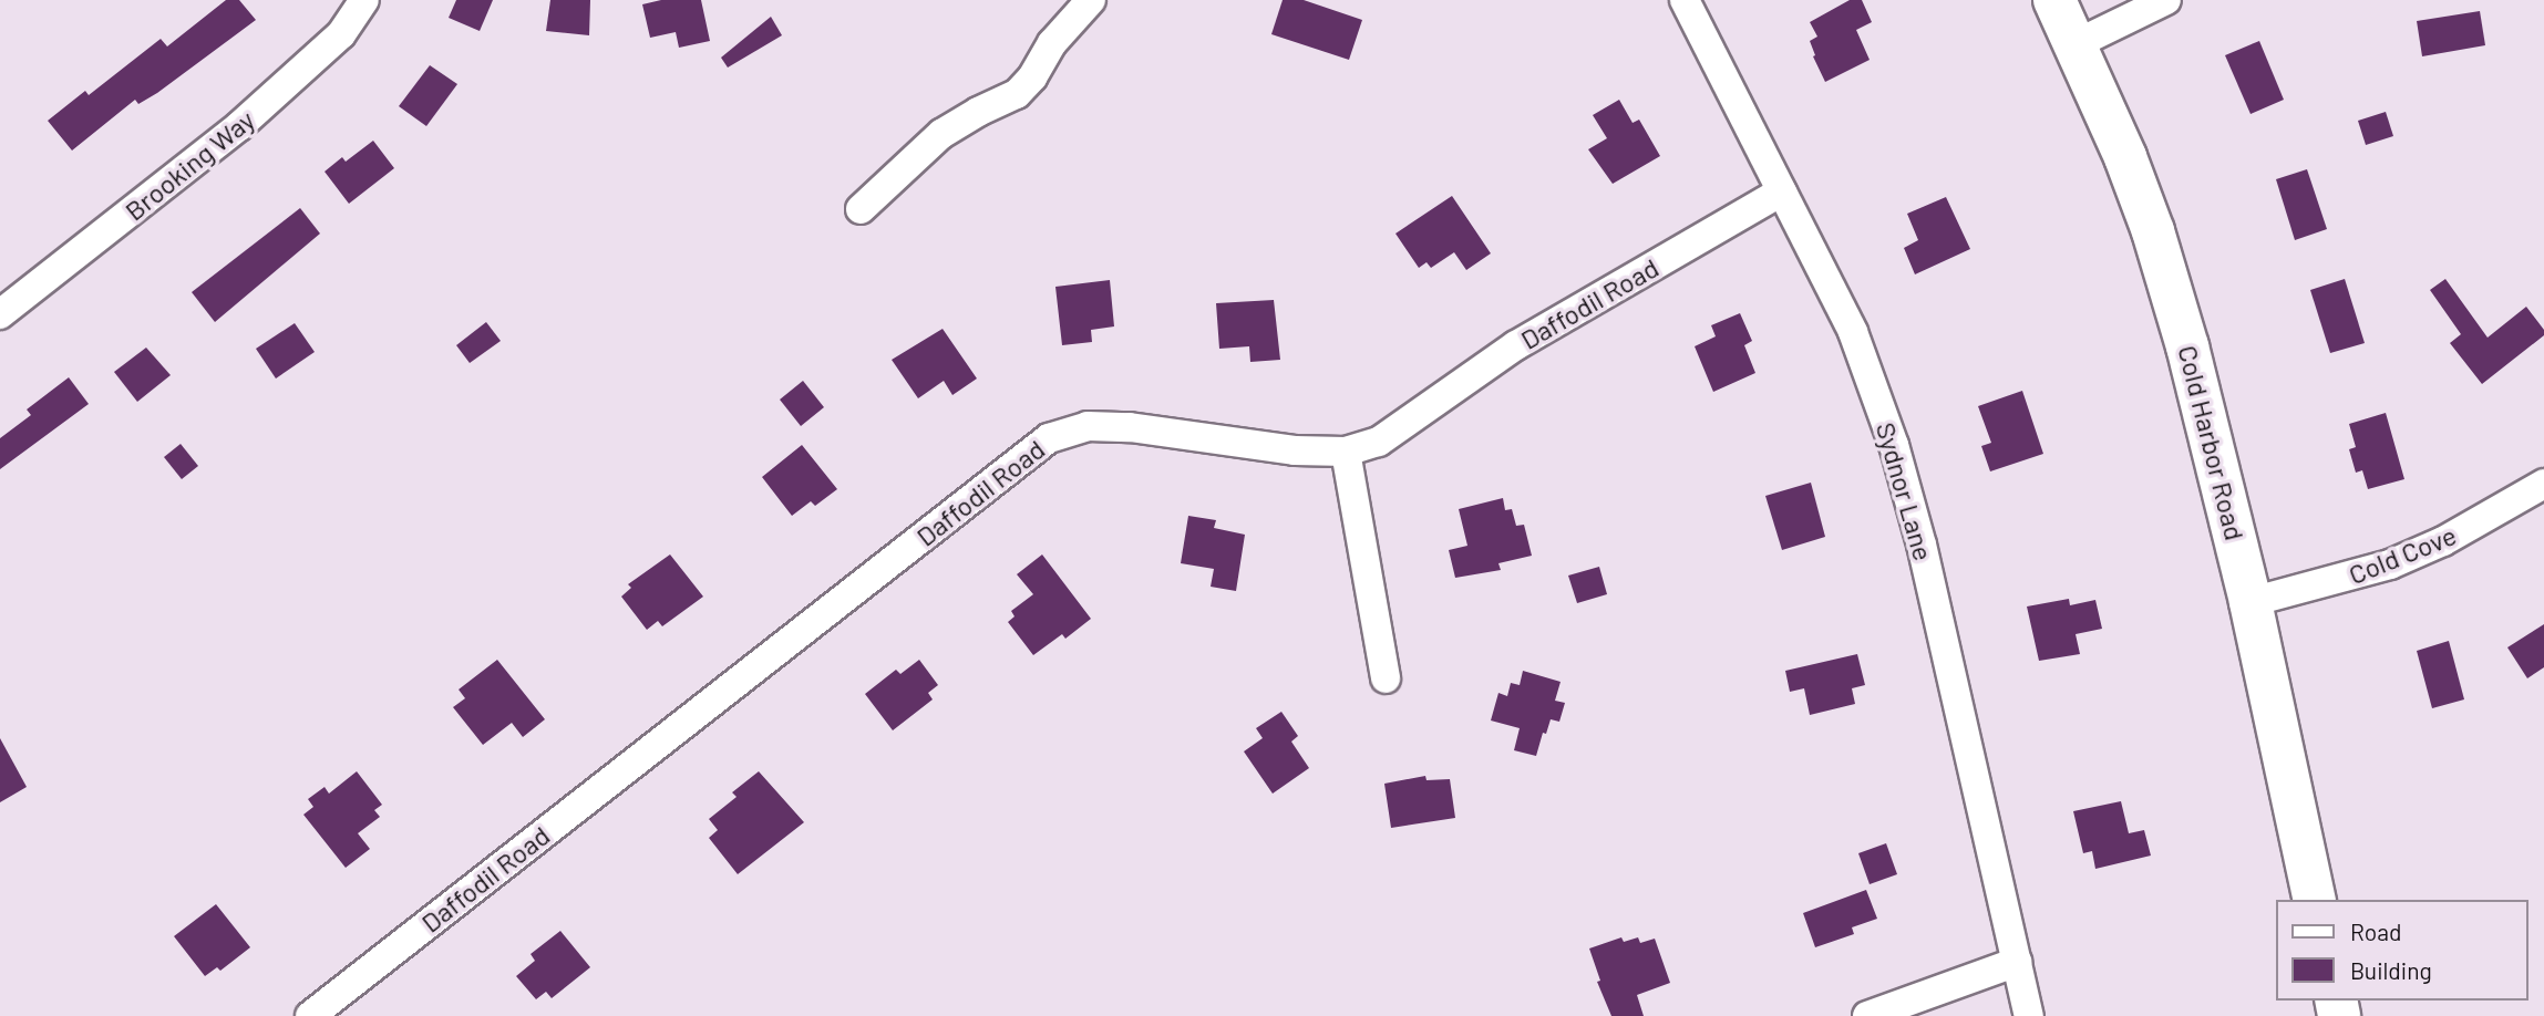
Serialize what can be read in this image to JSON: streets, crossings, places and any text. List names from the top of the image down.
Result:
{
  "streets": {
    "main road": ["Cold Harbor Road"],
    "street": [
      "Brooking Way",
      "Daffodil Road",
      "Sydnor Lane",
      "Cold Cove"
    ]
  },
  "crossings": [
    ["Daffodil Road", "Sydnor Lane"],
    ["Cold Harbor Road", "Cold Cove"]
  ],
  "legend": ["Road", "Building"]
}
